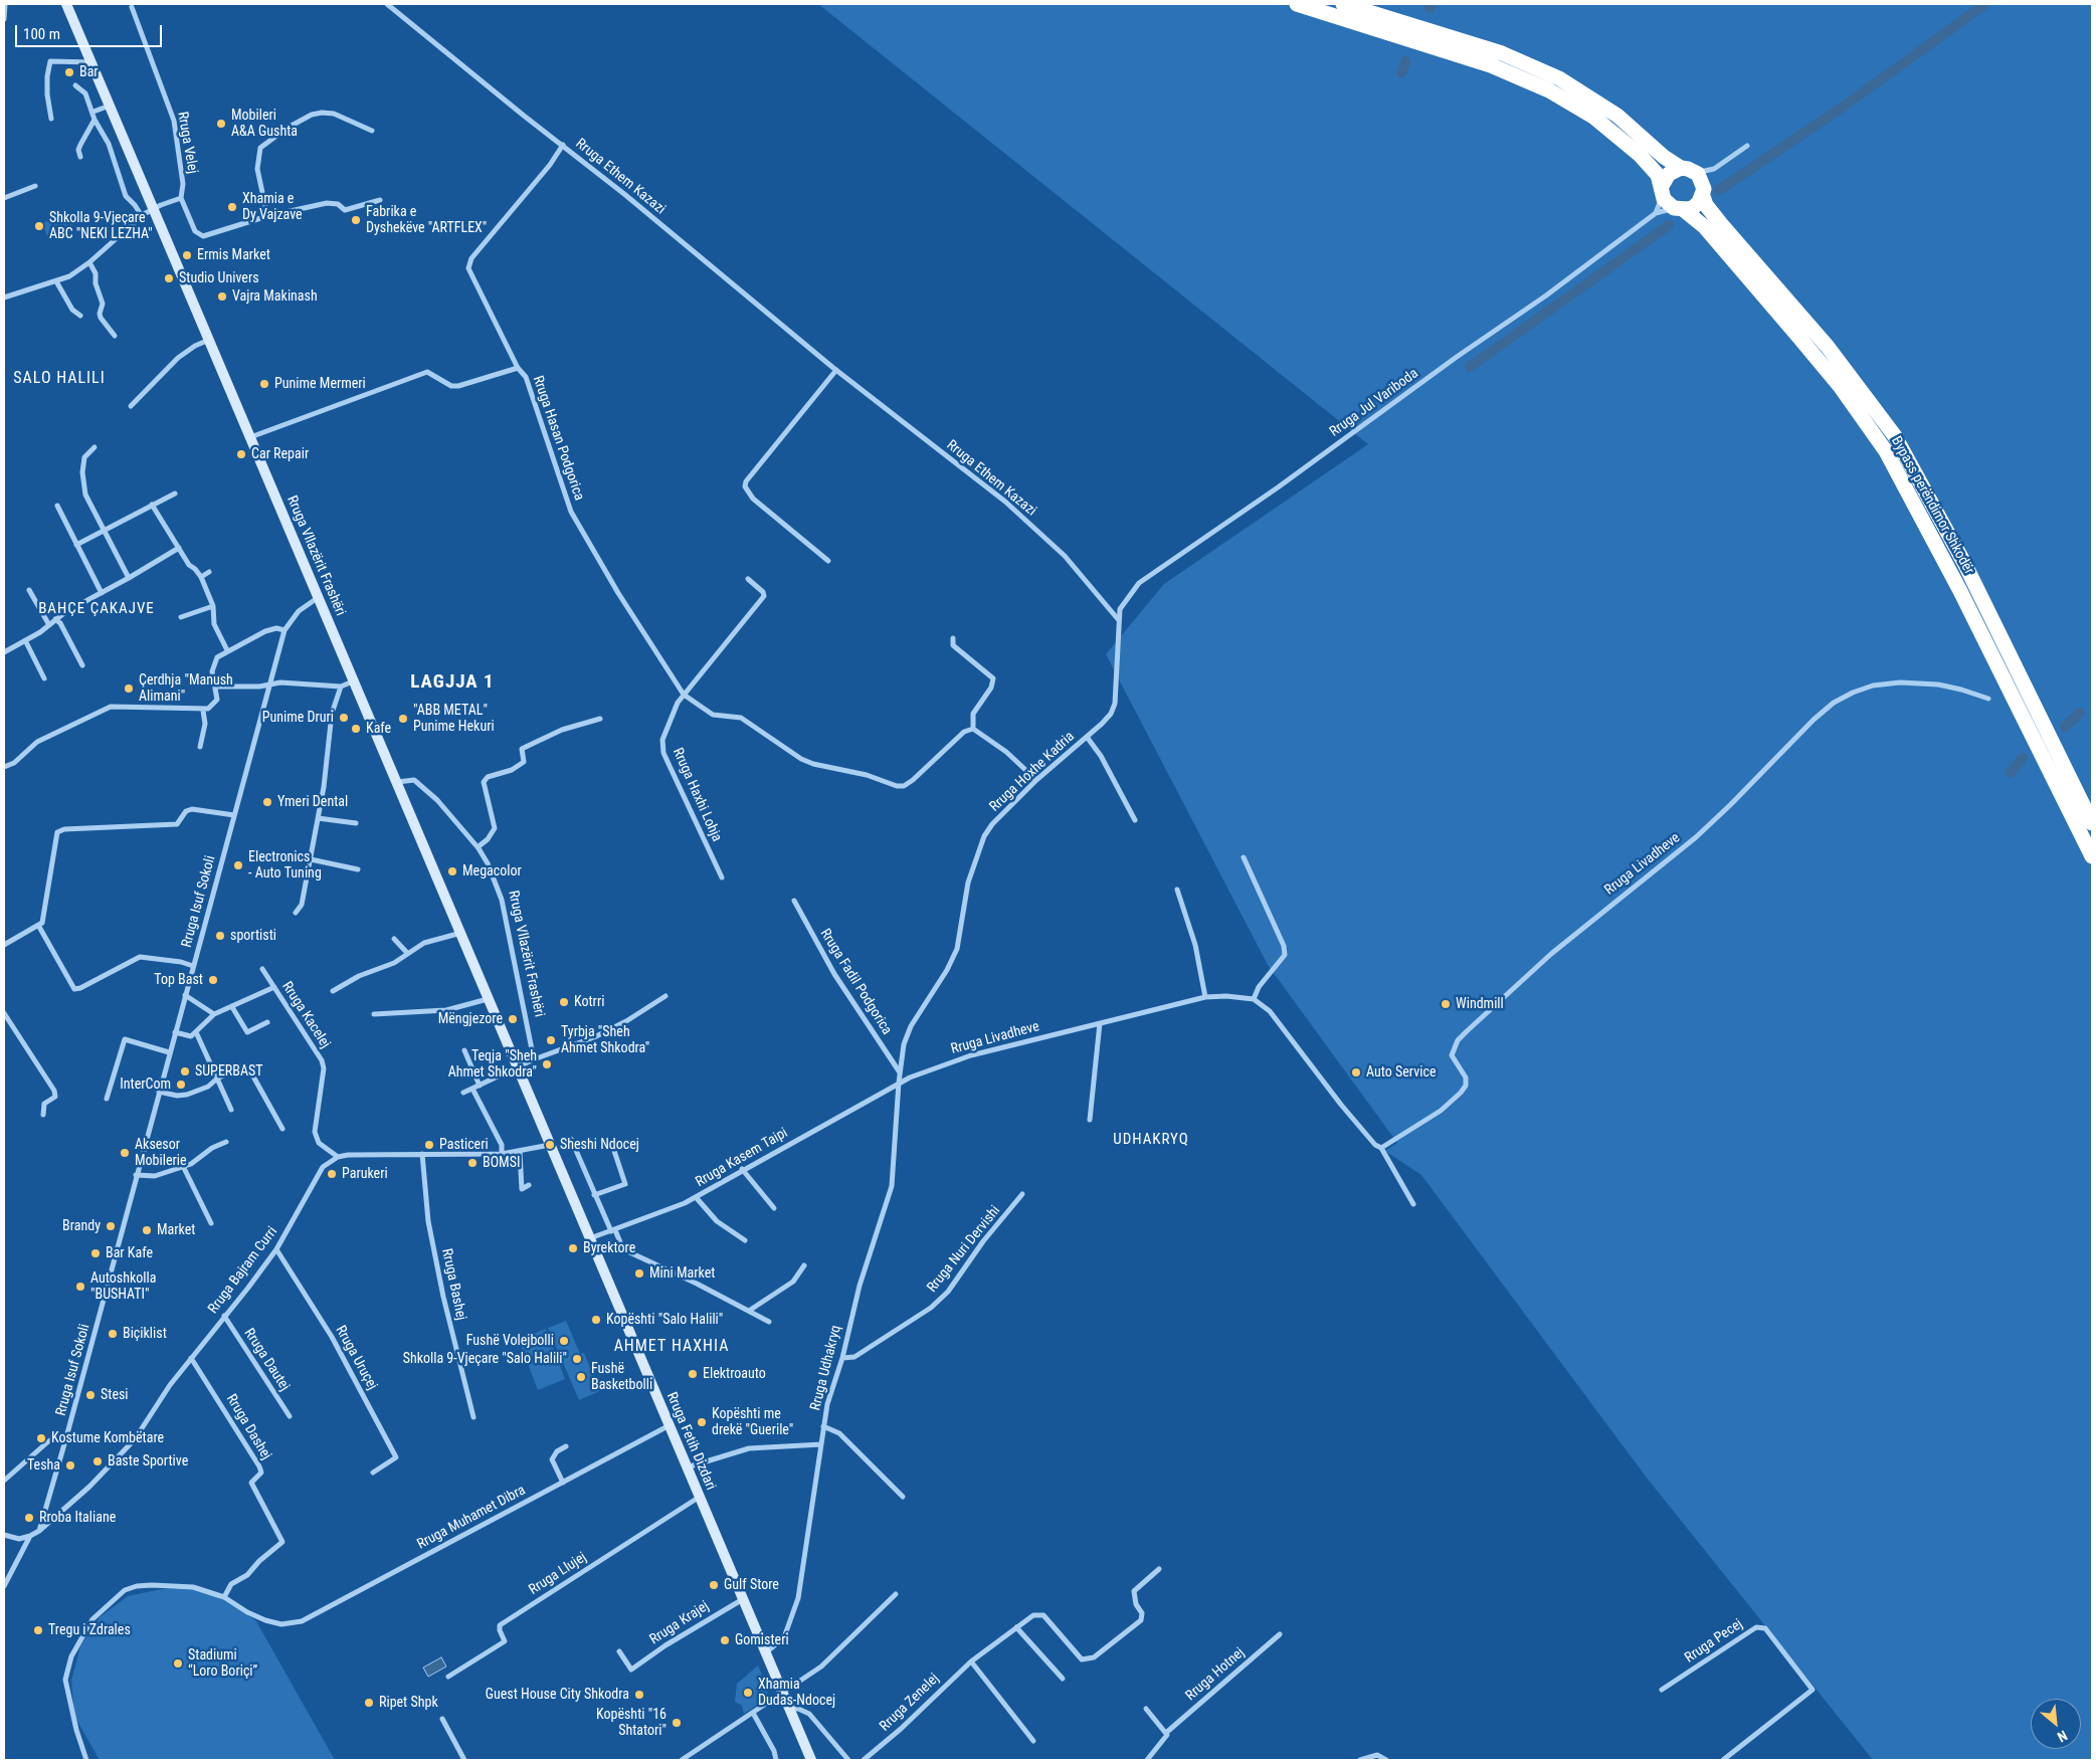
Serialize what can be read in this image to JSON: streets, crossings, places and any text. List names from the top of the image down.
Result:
{
  "streets": {
    "highway": ["Bypass perëndimor Shkodër"],
    "main road": ["Rruga Vllazërit Frashëri", "Rruga Fetih Dizdari"],
    "street": [
      "Rruga Velej",
      "Rruga Ethem Kazazi",
      "Rruga Jul Variboda",
      "Rruga Hasan Podgorica",
      "Rruga Hoxhe Kadria",
      "Rruga Haxhi Lohja",
      "Rruga Livadheve",
      "Rruga Isuf Sokoli",
      "Rruga Fadil Podgorica",
      "Rruga Kacelej",
      "Rruga Kasem Taipi",
      "Rruga Nuri Dervishi",
      "Rruga Bajram Curri",
      "Rruga Bashej",
      "Rruga Uruçej",
      "Rruga Dautej",
      "Rruga Udhakryq",
      "Rruga Dashej",
      "Rruga Muhamet Dibra",
      "Rruga Llujej",
      "Rruga Krajej",
      "Rruga Pecej",
      "Rruga Hotnej",
      "Rruga Zenelej"
    ]
  },
  "crossings": [
    ["Rruga Ethem Kazazi", "Rruga Jul Variboda"],
    ["Rruga Ethem Kazazi", "Rruga Hasan Podgorica"],
    ["Rruga Ethem Kazazi", "Rruga Hoxhe Kadria"],
    ["Rruga Jul Variboda", "Bypass perëndimor Shkodër"],
    ["Rruga Jul Variboda", "Rruga Hoxhe Kadria"],
    ["Rruga Hasan Podgorica", "Rruga Haxhi Lohja"],
    ["Rruga Vllazërit Frashëri", "Rruga Isuf Sokoli"],
    ["Rruga Vllazërit Frashëri", "Rruga Fetih Dizdari"],
    ["Rruga Hoxhe Kadria", "Rruga Livadheve"],
    ["Rruga Hoxhe Kadria", "Rruga Fadil Podgorica"],
    ["Rruga Hoxhe Kadria", "Rruga Kasem Taipi"],
    ["Rruga Hoxhe Kadria", "Rruga Udhakryq"],
    ["Rruga Livadheve", "Rruga Kasem Taipi"],
    ["Rruga Livadheve", "Rruga Udhakryq"],
    ["Rruga Isuf Sokoli", "Rruga Bajram Curri"],
    ["Rruga Kacelej", "Rruga Bajram Curri"],
    ["Rruga Kasem Taipi", "Rruga Udhakryq"],
    ["Rruga Kasem Taipi", "Rruga Fetih Dizdari"],
    ["Rruga Nuri Dervishi", "Rruga Udhakryq"],
    ["Rruga Bajram Curri", "Rruga Uruçej"],
    ["Rruga Bajram Curri", "Rruga Dautej"],
    ["Rruga Bajram Curri", "Rruga Dashej"],
    ["Rruga Udhakryq", "Rruga Fetih Dizdari"],
    ["Rruga Dashej", "Rruga Muhamet Dibra"],
    ["Rruga Fetih Dizdari", "Rruga Muhamet Dibra"],
    ["Rruga Fetih Dizdari", "Rruga Llujej"],
    ["Rruga Fetih Dizdari", "Rruga Krajej"]
  ],
  "districts": [
    "SALO HALILI",
    "BAHÇE ÇAKAJVE",
    "LAGJJA 1",
    "UDHAKRYQ",
    "AHMET HAXHIA"
  ],
  "places": [
    "Bar",
    "Mobileri A&A Gushta",
    "Xhamia e Dy Vajzave",
    "Fabrika e Dyshekëve \"ARTFLEX\"",
    "Shkolla 9-Vjeçare ABC \"NEKI LEZHA\"",
    "Ermis Market",
    "Studio Univers",
    "Vajra Makinash",
    "Punime Mermeri",
    "Car Repair",
    "Çerdhja \"Manush Alimani\"",
    "Punime Druri",
    "\"ABB METAL\" Punime Hekuri",
    "Kafe",
    "Ymeri Dental",
    "Electronics - Auto Tuning",
    "Megacolor",
    "sportisti",
    "Top Bast",
    "Kotrri",
    "Windmill",
    "Mëngjezore",
    "Tyrbja \"Sheh Ahmet Shkodra\"",
    "Teqja \"Sheh Ahmet Shkodra\"",
    "SUPERBAST",
    "Auto Service",
    "InterCom",
    "Pasticeri",
    "Sheshi Ndocej",
    "Aksesor Mobilerie",
    "BOMSI",
    "Parukeri",
    "Brandy",
    "Market",
    "Byrektore",
    "Bar Kafe",
    "Mini Market",
    "Autoshkolla \"BUSHATI\"",
    "Kopështi \"Salo Halili\"",
    "Biçiklist",
    "Fushë Volejbolli",
    "Shkolla 9-Vjeçare \"Salo Halili\"",
    "Elektroauto",
    "Fushë Basketbolli",
    "Stesi",
    "Kopështi me drekë \"Guerile\"",
    "Kostume Kombëtare",
    "Baste Sportive",
    "Tesha",
    "Rroba Italiane",
    "Gulf Store",
    "Tregu i Zdrales",
    "Gomisteri",
    "Stadiumi “Loro Boriçi”",
    "Xhamia Dudas-Ndocej",
    "Guest House City Shkodra",
    "Ripet Shpk",
    "Kopështi \"16 Shtatori\""
  ],
  "scale_bar": "100 m",
  "north": "bottom right"
}
